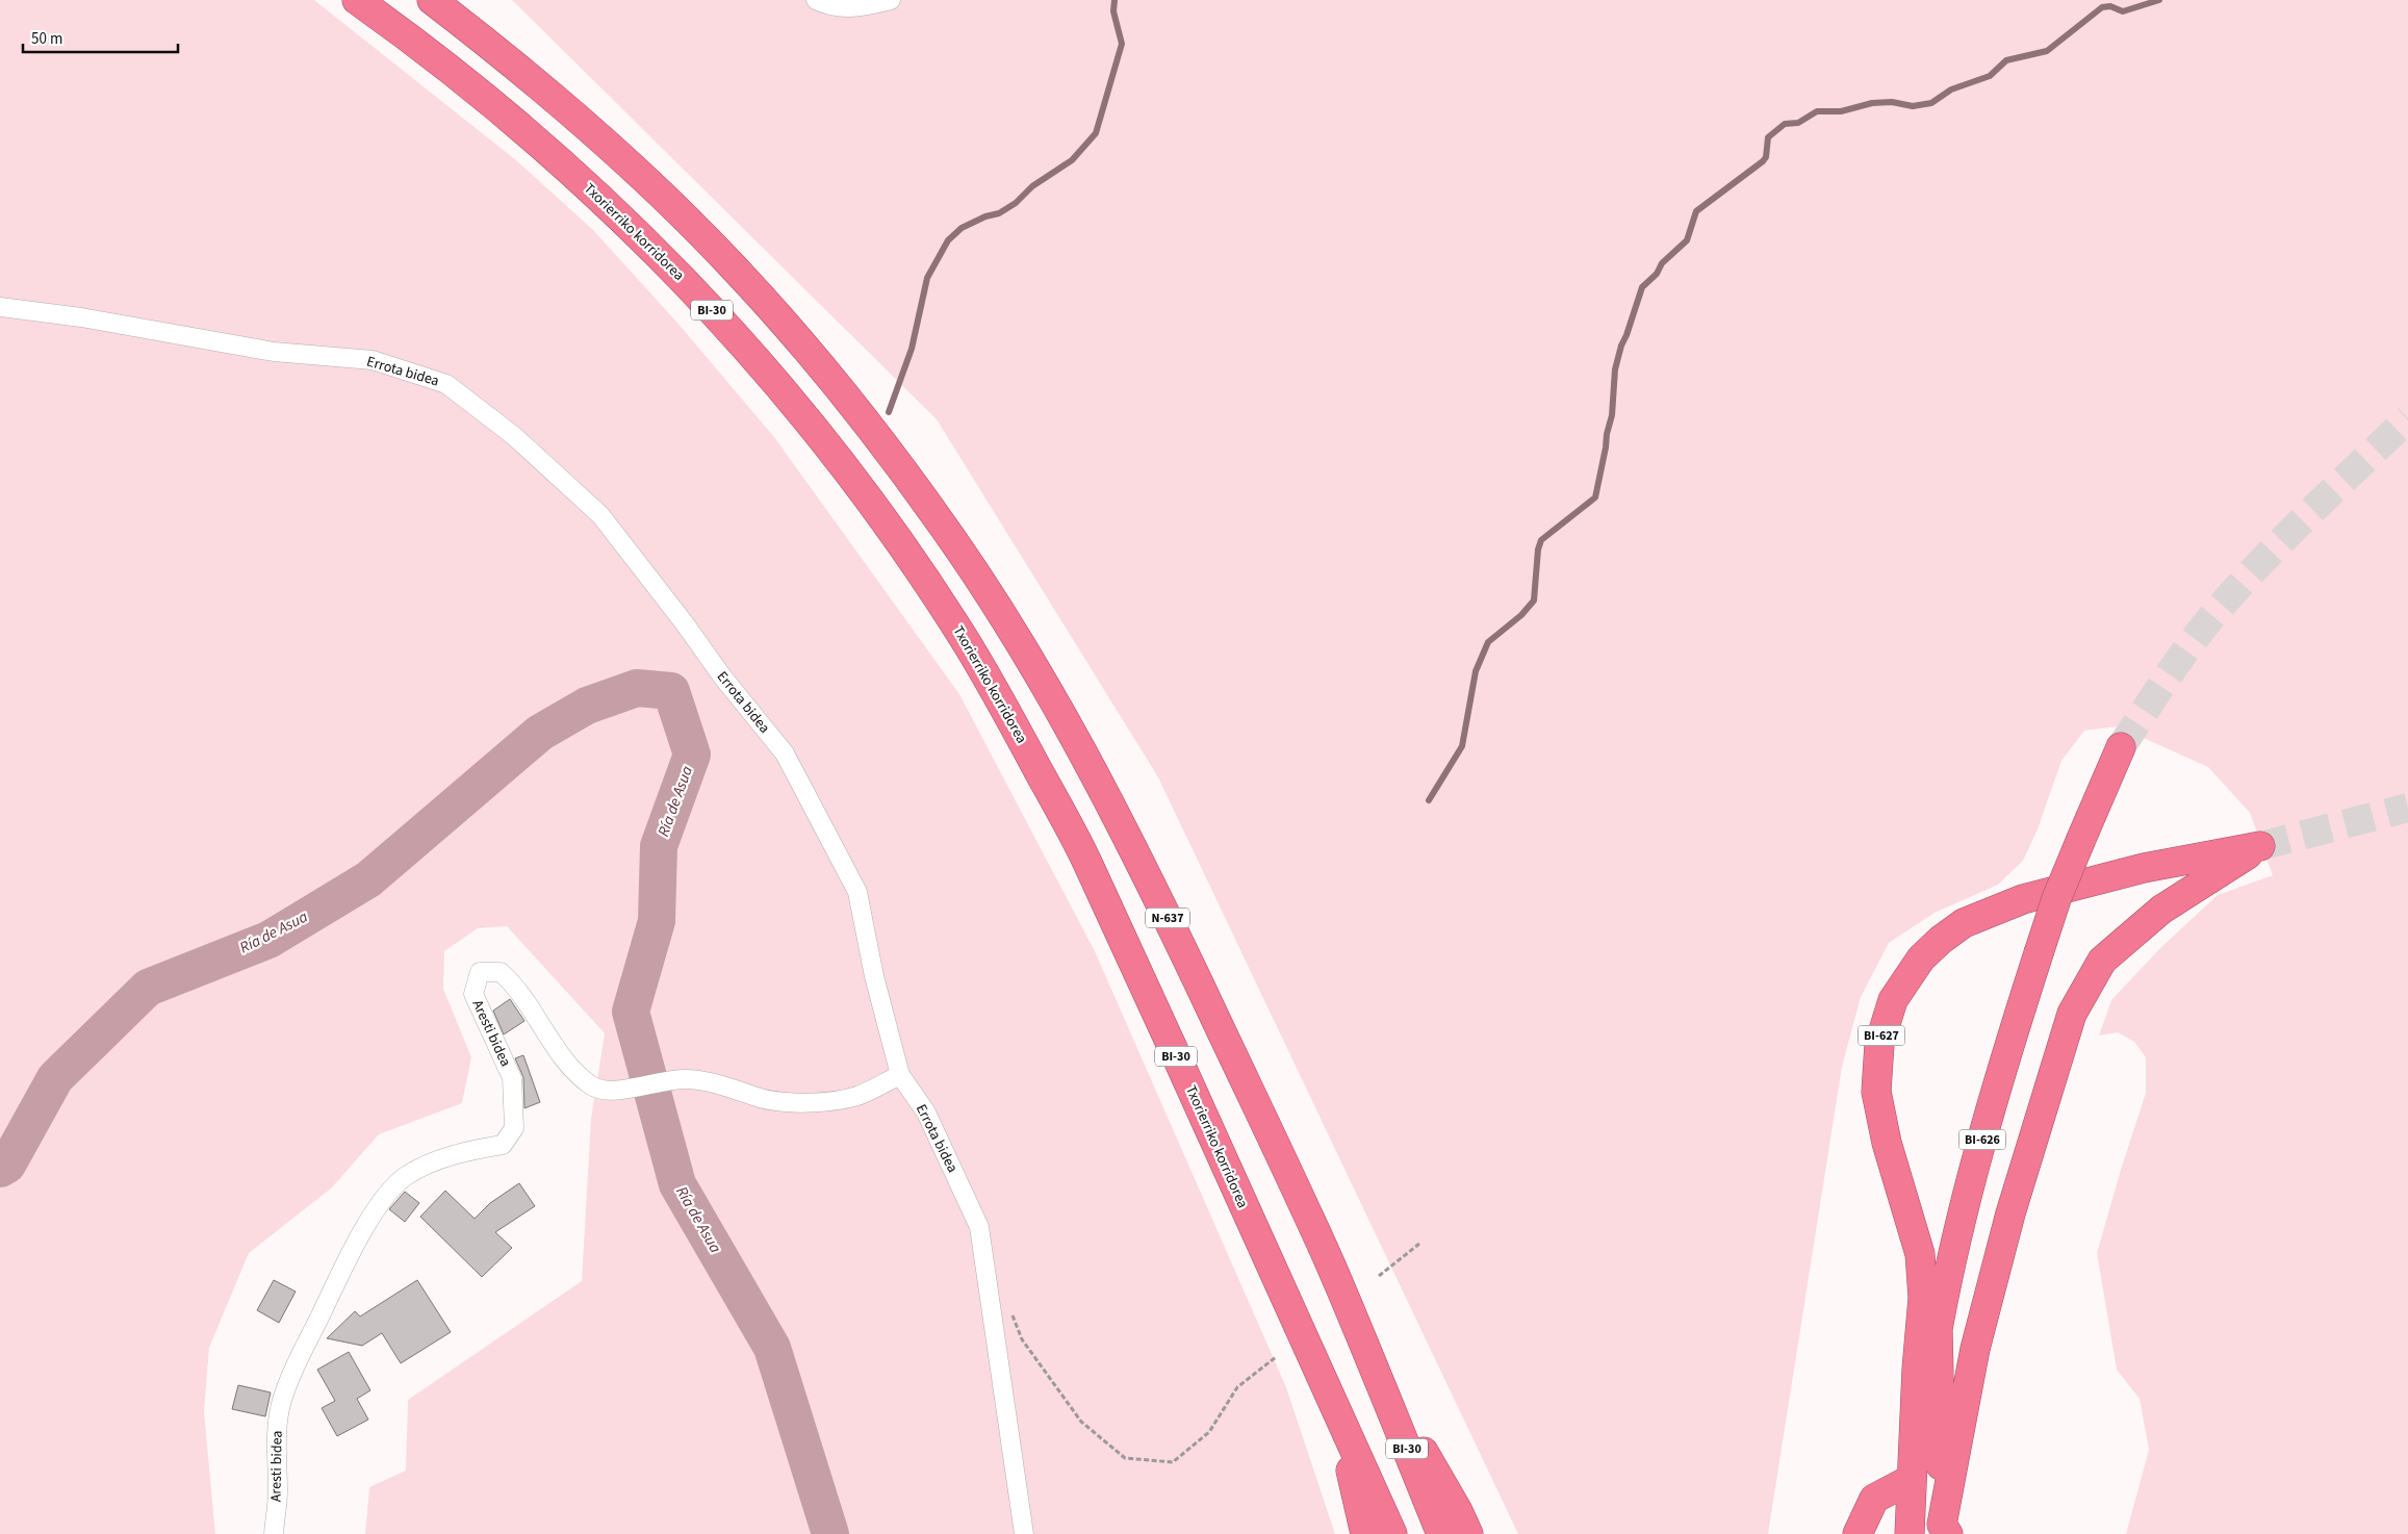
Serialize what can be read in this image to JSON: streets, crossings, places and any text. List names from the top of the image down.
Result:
{
  "streets": {
    "highway": [
      "Txorierriko korridorea",
      "BI-30",
      "N-637",
      "BI-627",
      "BI-626"
    ],
    "street": ["Errota bidea", "Aresti bidea"]
  },
  "crossings": [
    ["BI-30", "N-637"],
    ["Errota bidea", "Aresti bidea"],
    ["BI-627", "BI-626"]
  ],
  "water": ["Ría de Asua"],
  "scale_bar": "50 m"
}
